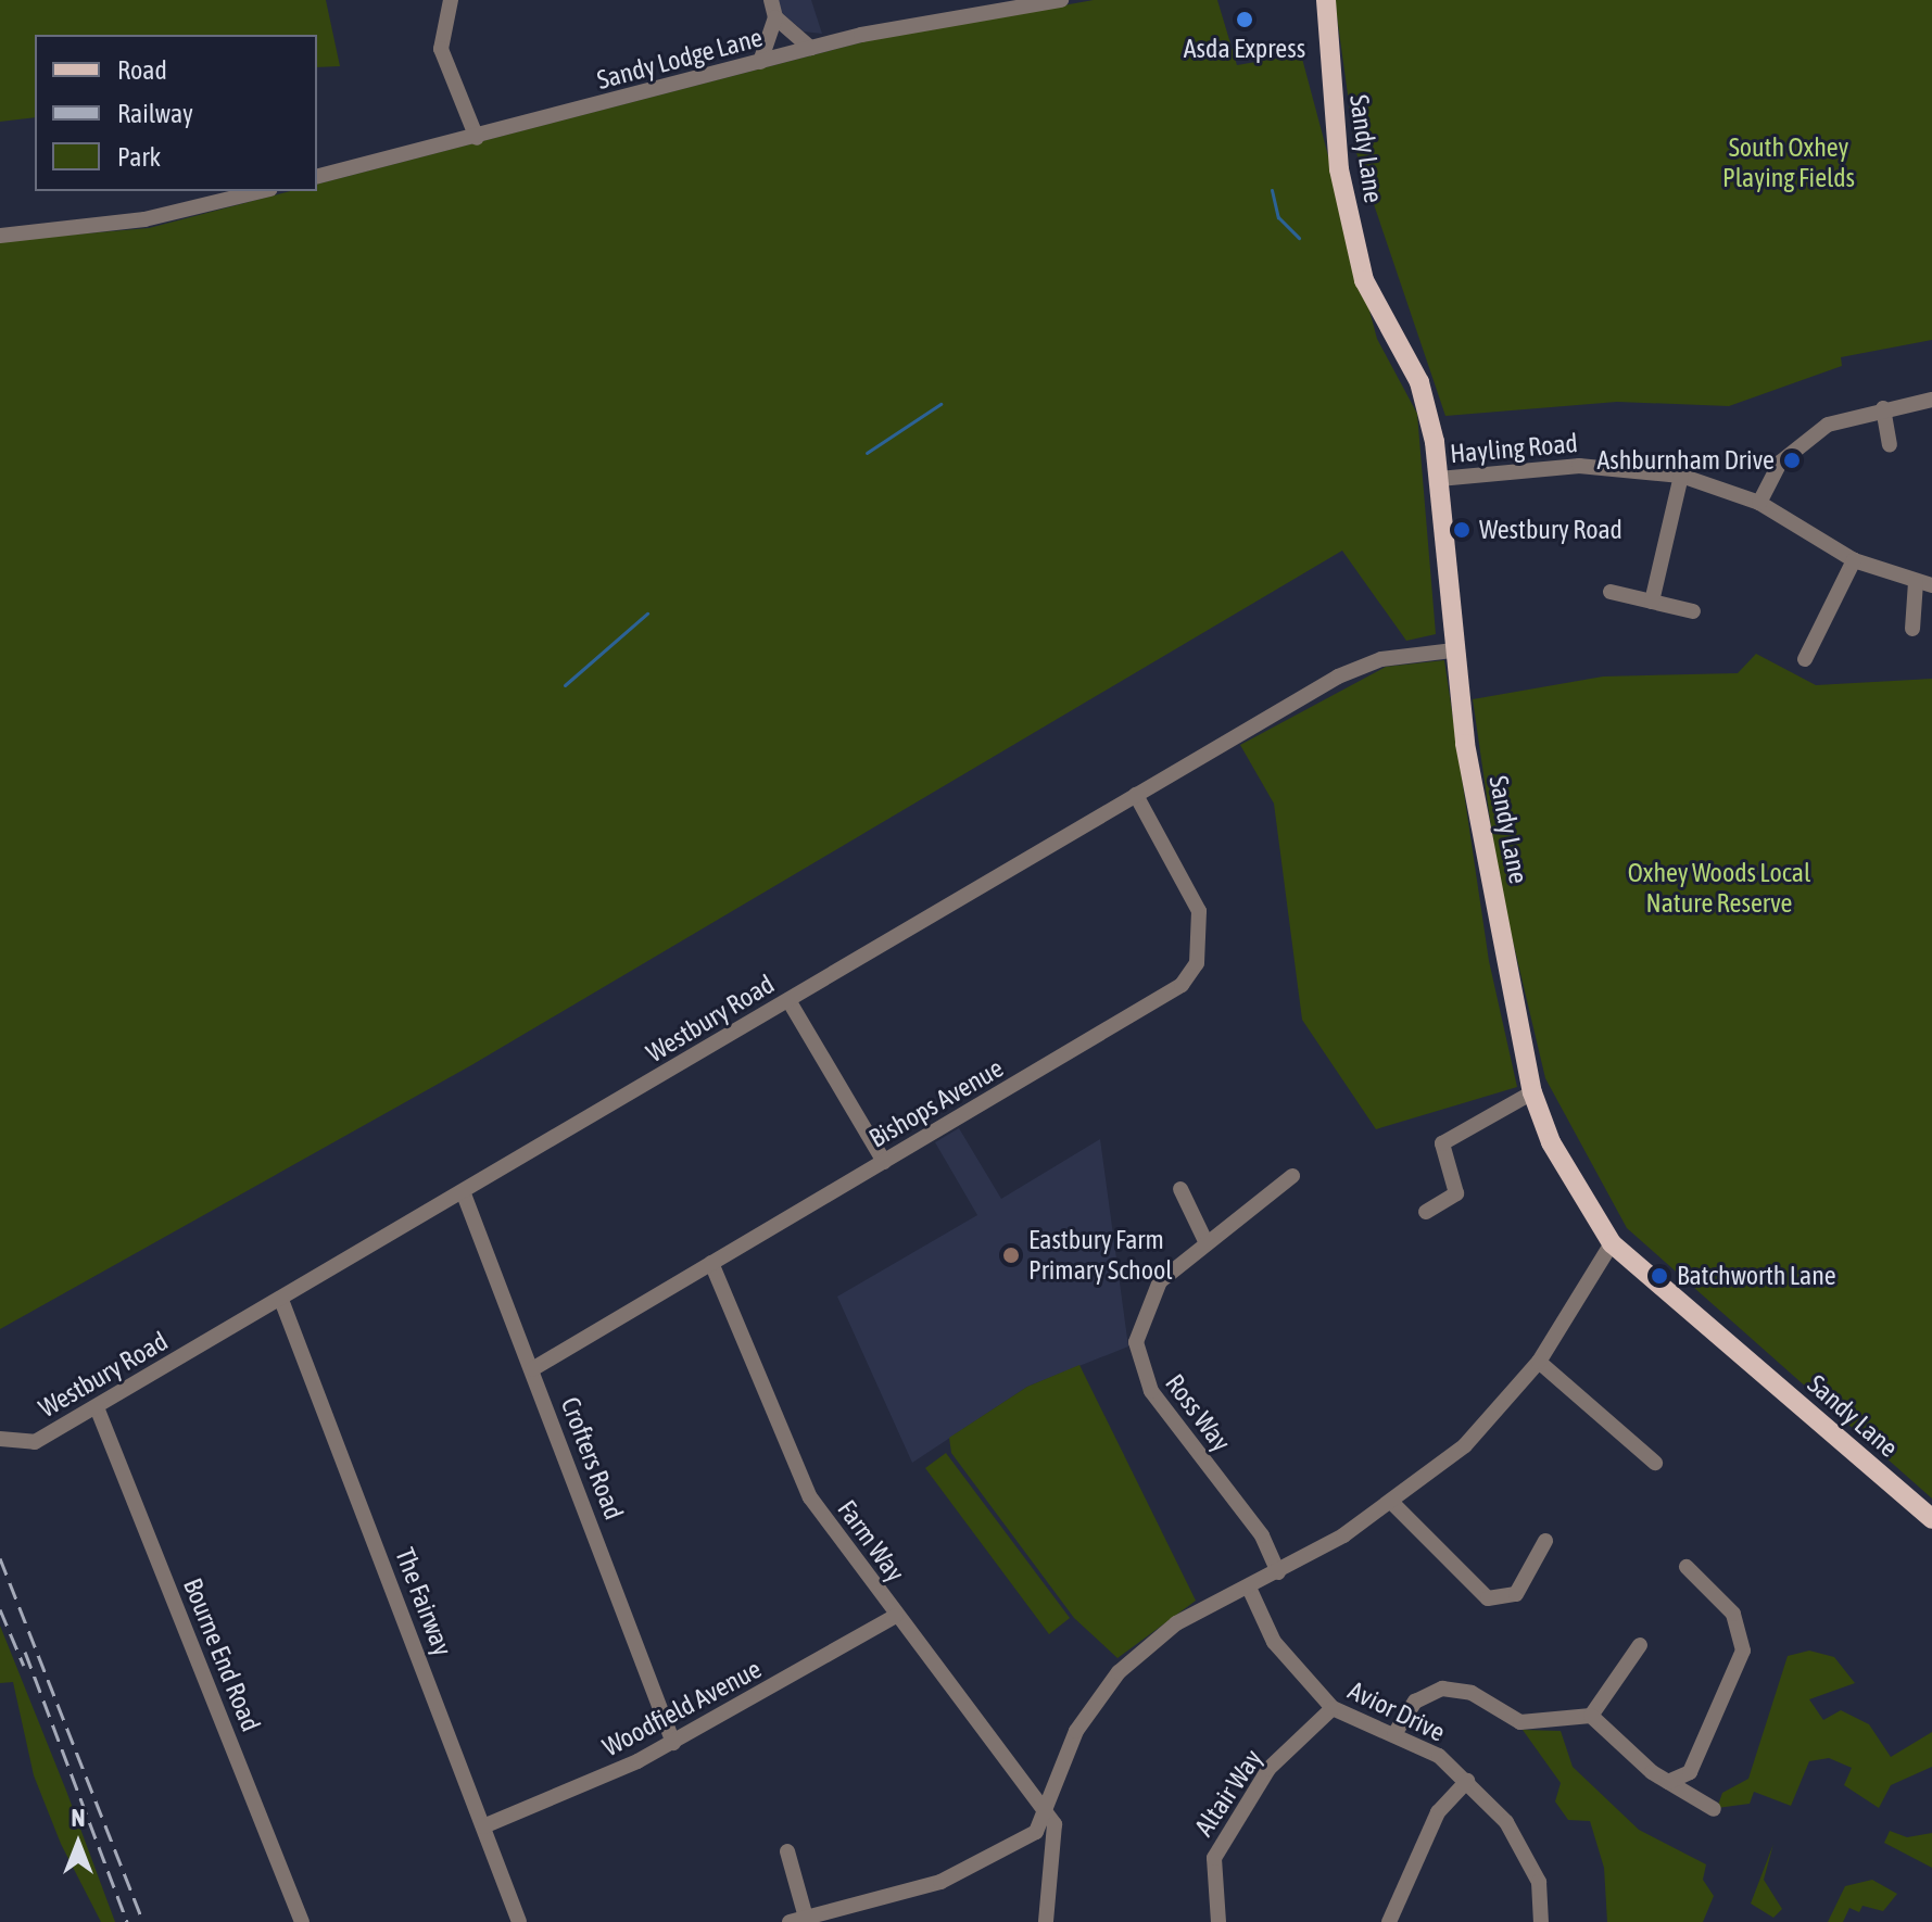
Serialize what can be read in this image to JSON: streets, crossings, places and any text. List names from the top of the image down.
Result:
{
  "streets": {
    "main road": ["Sandy Lane"],
    "street": [
      "Sandy Lodge Lane",
      "Hayling Road",
      "Westbury Road",
      "Bishops Avenue",
      "Ross Way",
      "Crofters Road",
      "Farm Way",
      "The Fairway",
      "Bourne End Road",
      "Woodfield Avenue",
      "Avior Drive",
      "Altair Way"
    ]
  },
  "crossings": [
    ["Sandy Lane", "Hayling Road"],
    ["Sandy Lane", "Westbury Road"],
    ["Westbury Road", "Bishops Avenue"],
    ["Westbury Road", "Crofters Road"],
    ["Westbury Road", "The Fairway"],
    ["Westbury Road", "Bourne End Road"],
    ["Bishops Avenue", "Crofters Road"],
    ["Bishops Avenue", "Farm Way"],
    ["Crofters Road", "Woodfield Avenue"],
    ["Farm Way", "Woodfield Avenue"],
    ["The Fairway", "Woodfield Avenue"],
    ["Avior Drive", "Altair Way"]
  ],
  "parks": ["South Oxhey Playing Fields", "Oxhey Woods Local Nature Reserve"],
  "places": [
    "Asda Express",
    "Ashburnham Drive",
    "Westbury Road",
    "Eastbury Farm Primary School",
    "Batchworth Lane"
  ],
  "legend": ["Road", "Railway", "Park"],
  "north": "top"
}
